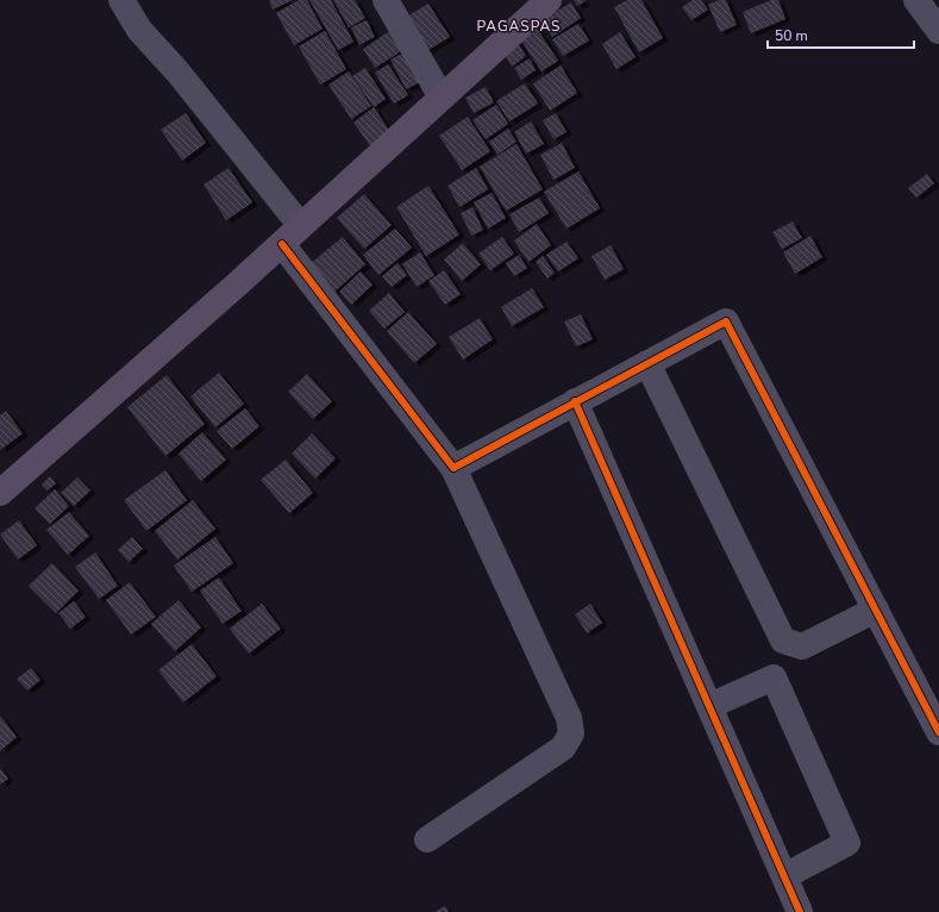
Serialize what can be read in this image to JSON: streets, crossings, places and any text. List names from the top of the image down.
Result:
{
  "districts": ["PAGASPAS"],
  "scale_bar": "50 m"
}
